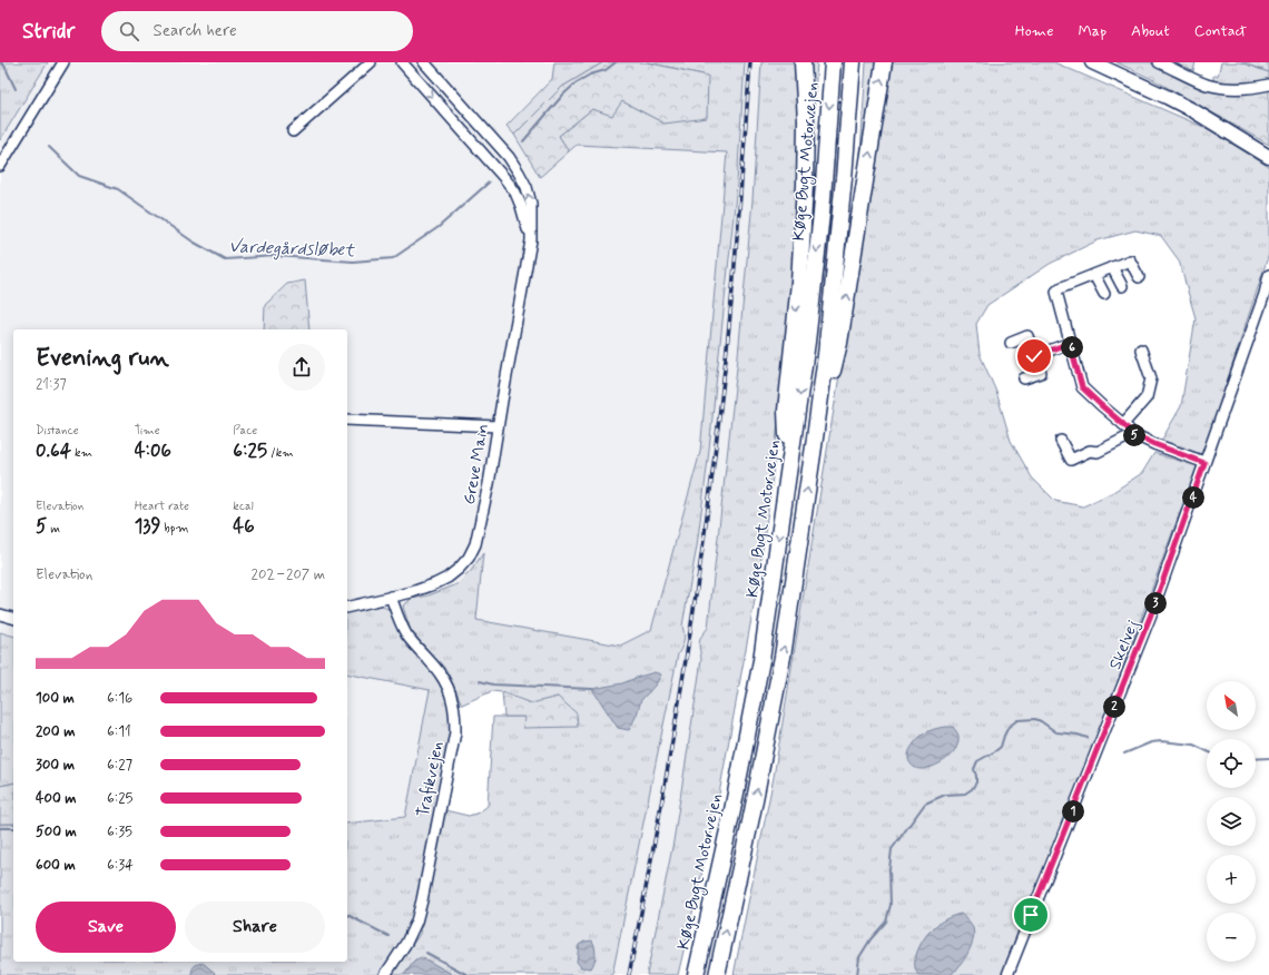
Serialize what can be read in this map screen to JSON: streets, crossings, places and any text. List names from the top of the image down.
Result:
{
  "streets": {
    "highway": ["Køge Bugt Motorvejen"],
    "street": ["Greve Main", "Skelvej", "Trafikvejen"]
  },
  "crossings": [
    ["Greve Main", "Trafikvejen"]
  ],
  "water": ["Vardegårdsløbet"],
  "north": "top left",
  "page": {
    "header": "Stridr",
    "search": "Search here",
    "nav": [
      "Home",
      "Map",
      "About",
      "Contact"
    ],
    "heading": ["Evening run", "21:37"],
    "pins": [
      "6",
      "5",
      "4",
      "3",
      "2",
      "1"
    ],
    "stats": [
      ["Distance", "0.64 km"],
      ["Time", "4:06"],
      ["Pace", "6:25 /km"],
      ["Elevation", "5 m"],
      ["Heart rate", "139 bpm"],
      ["kcal", "46"]
    ],
    "chart": ["Elevation", "202–207 m"],
    "map_buttons": ["+", "−"],
    "list": [
      {
        "name": "100 m",
        "note": "6:16"
      },
      {
        "name": "200 m",
        "note": "6:11"
      },
      {
        "name": "300 m",
        "note": "6:27"
      },
      {
        "name": "400 m",
        "note": "6:25"
      },
      {
        "name": "500 m",
        "note": "6:35"
      },
      {
        "name": "600 m",
        "note": "6:34"
      }
    ],
    "buttons": ["Save", "Share"]
  }
}
